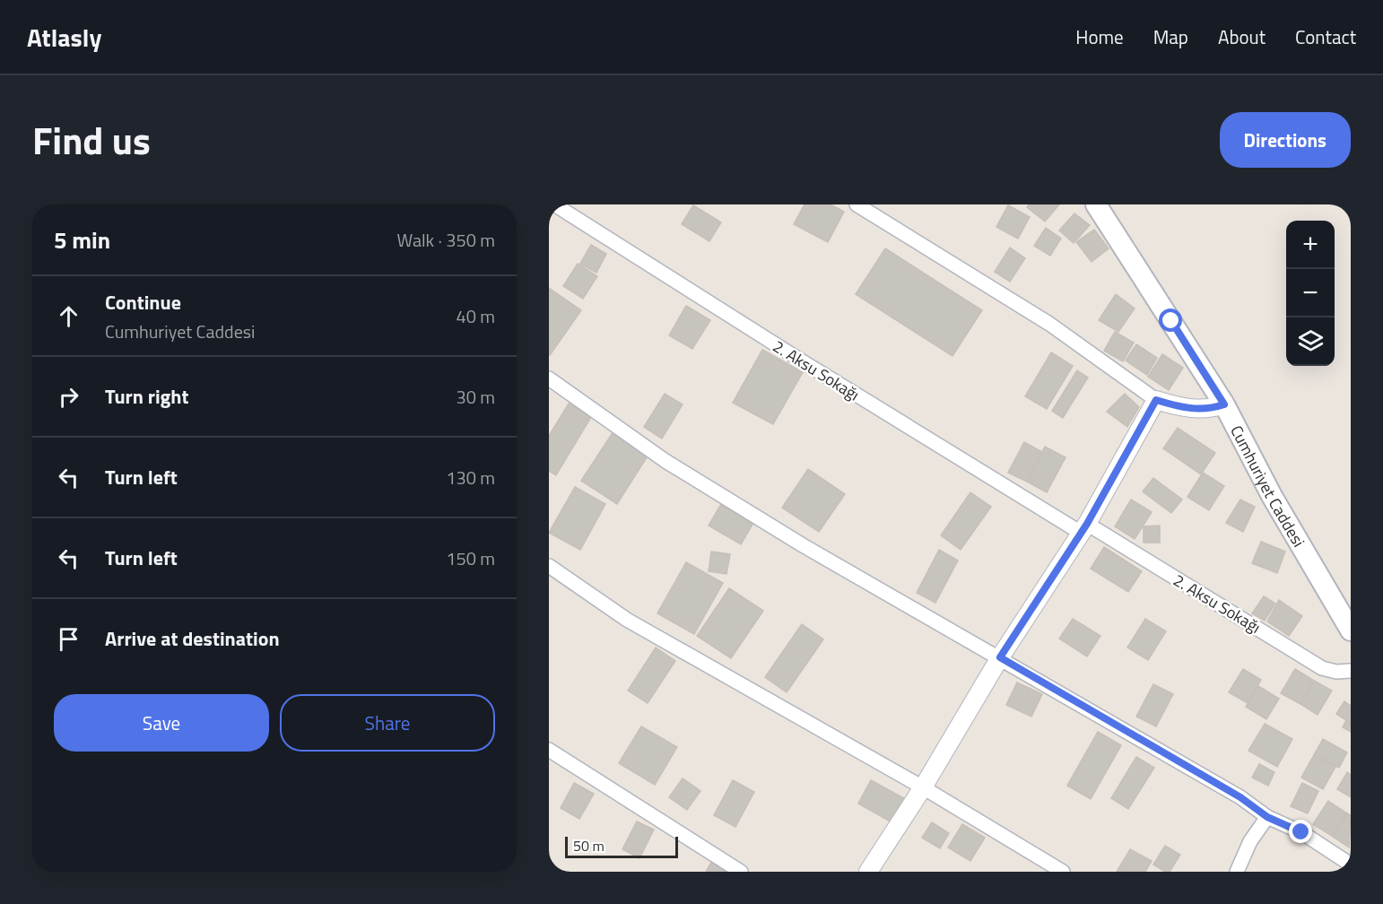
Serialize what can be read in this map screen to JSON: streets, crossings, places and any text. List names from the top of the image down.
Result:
{
  "streets": {
    "main road": ["Cumhuriyet Caddesi"],
    "street": ["2. Aksu Sokağı"]
  },
  "scale_bar": "50 m",
  "page": {
    "header": "Atlasly",
    "nav": [
      "Home",
      "Map",
      "About",
      "Contact"
    ],
    "title": "Find us",
    "buttons": [
      "Directions",
      ["Save", "Share"]
    ],
    "heading": ["5 min", "Walk · 350 m"],
    "map_buttons": ["+", "−"],
    "list": [
      ["Continue", "Cumhuriyet Caddesi", "40 m"],
      ["Turn right", "30 m"],
      ["Turn left", "130 m"],
      ["Turn left", "150 m"],
      "Arrive at destination"
    ],
    "scale": "50 m"
  }
}
